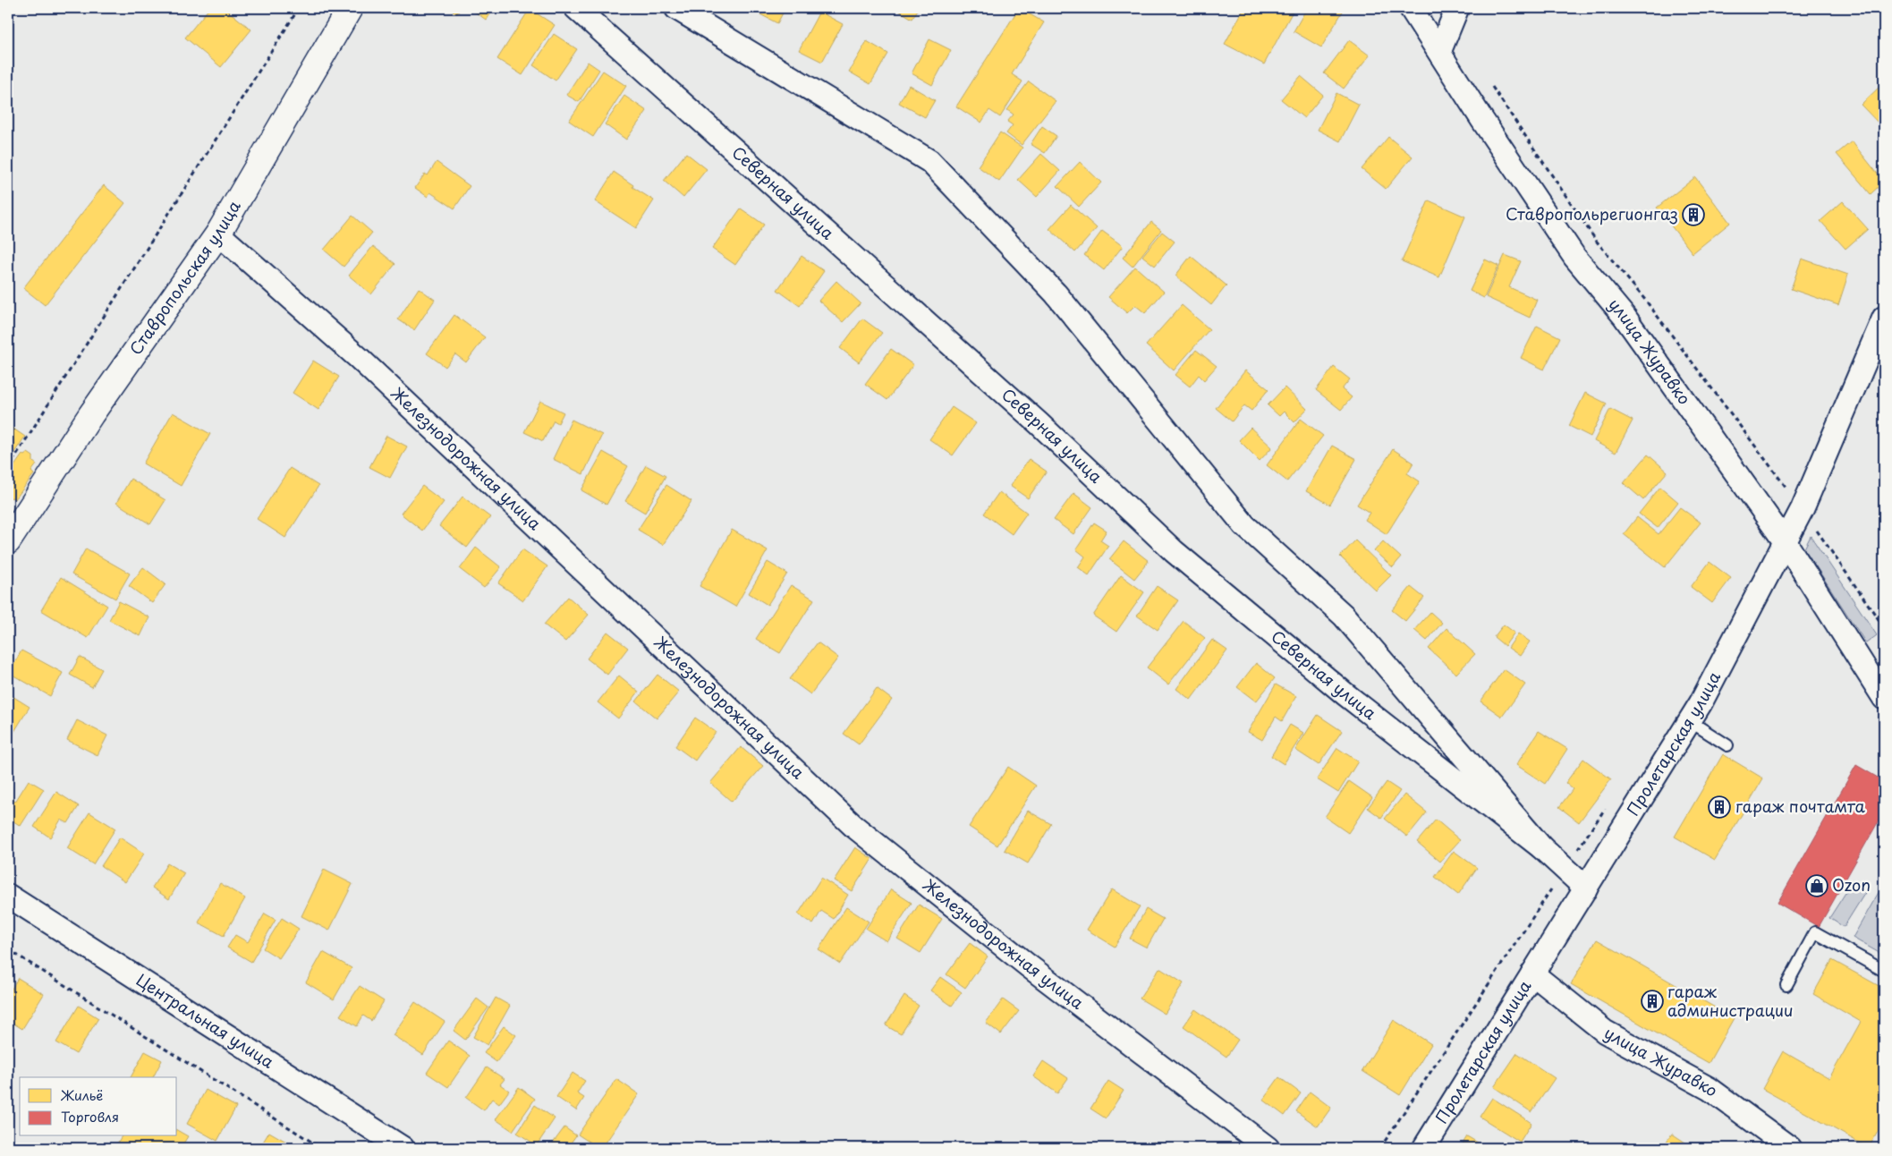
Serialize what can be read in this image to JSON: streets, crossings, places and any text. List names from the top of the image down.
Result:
{
  "streets": {
    "street": [
      "Северная улица",
      "Ставропольская улица",
      "улица Журавко",
      "Железнодорожная улица",
      "Пролетарская улица",
      "Центральная улица"
    ]
  },
  "crossings": [
    ["Северная улица", "Пролетарская улица"],
    ["Ставропольская улица", "Железнодорожная улица"],
    ["улица Журавко", "Пролетарская улица"]
  ],
  "places": {
    "building": ["Ставропольрегионгаз", "гараж почтамта", "гараж администрации"],
    "shop": ["Ozon"]
  },
  "legend": ["Жильё", "Торговля"]
}
